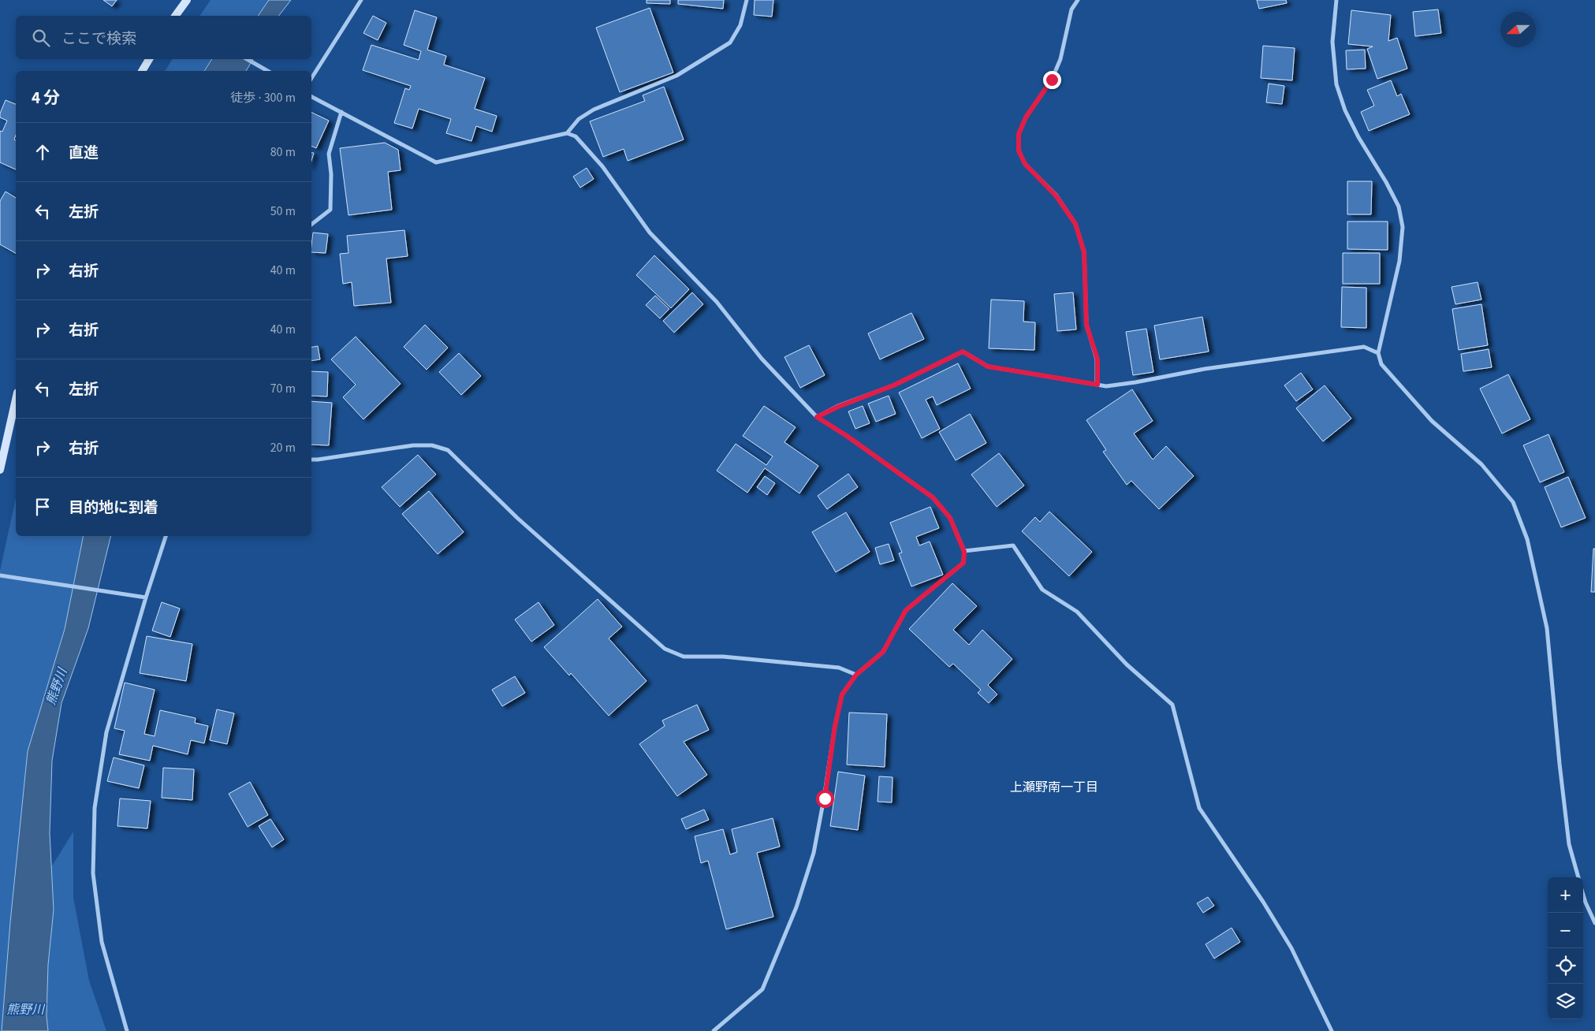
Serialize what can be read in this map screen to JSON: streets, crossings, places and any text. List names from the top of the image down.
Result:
{
  "districts": ["上瀬野南一丁目"],
  "water": ["熊野川"],
  "north": "left",
  "page": {
    "search": "ここで検索",
    "heading": ["4 分", "徒歩 · 300 m"],
    "list": [
      ["直進", "80 m"],
      ["左折", "50 m"],
      ["右折", "40 m"],
      ["右折", "40 m"],
      ["左折", "70 m"],
      ["右折", "20 m"],
      "目的地に到着"
    ],
    "map_buttons": ["+", "−"]
  }
}
